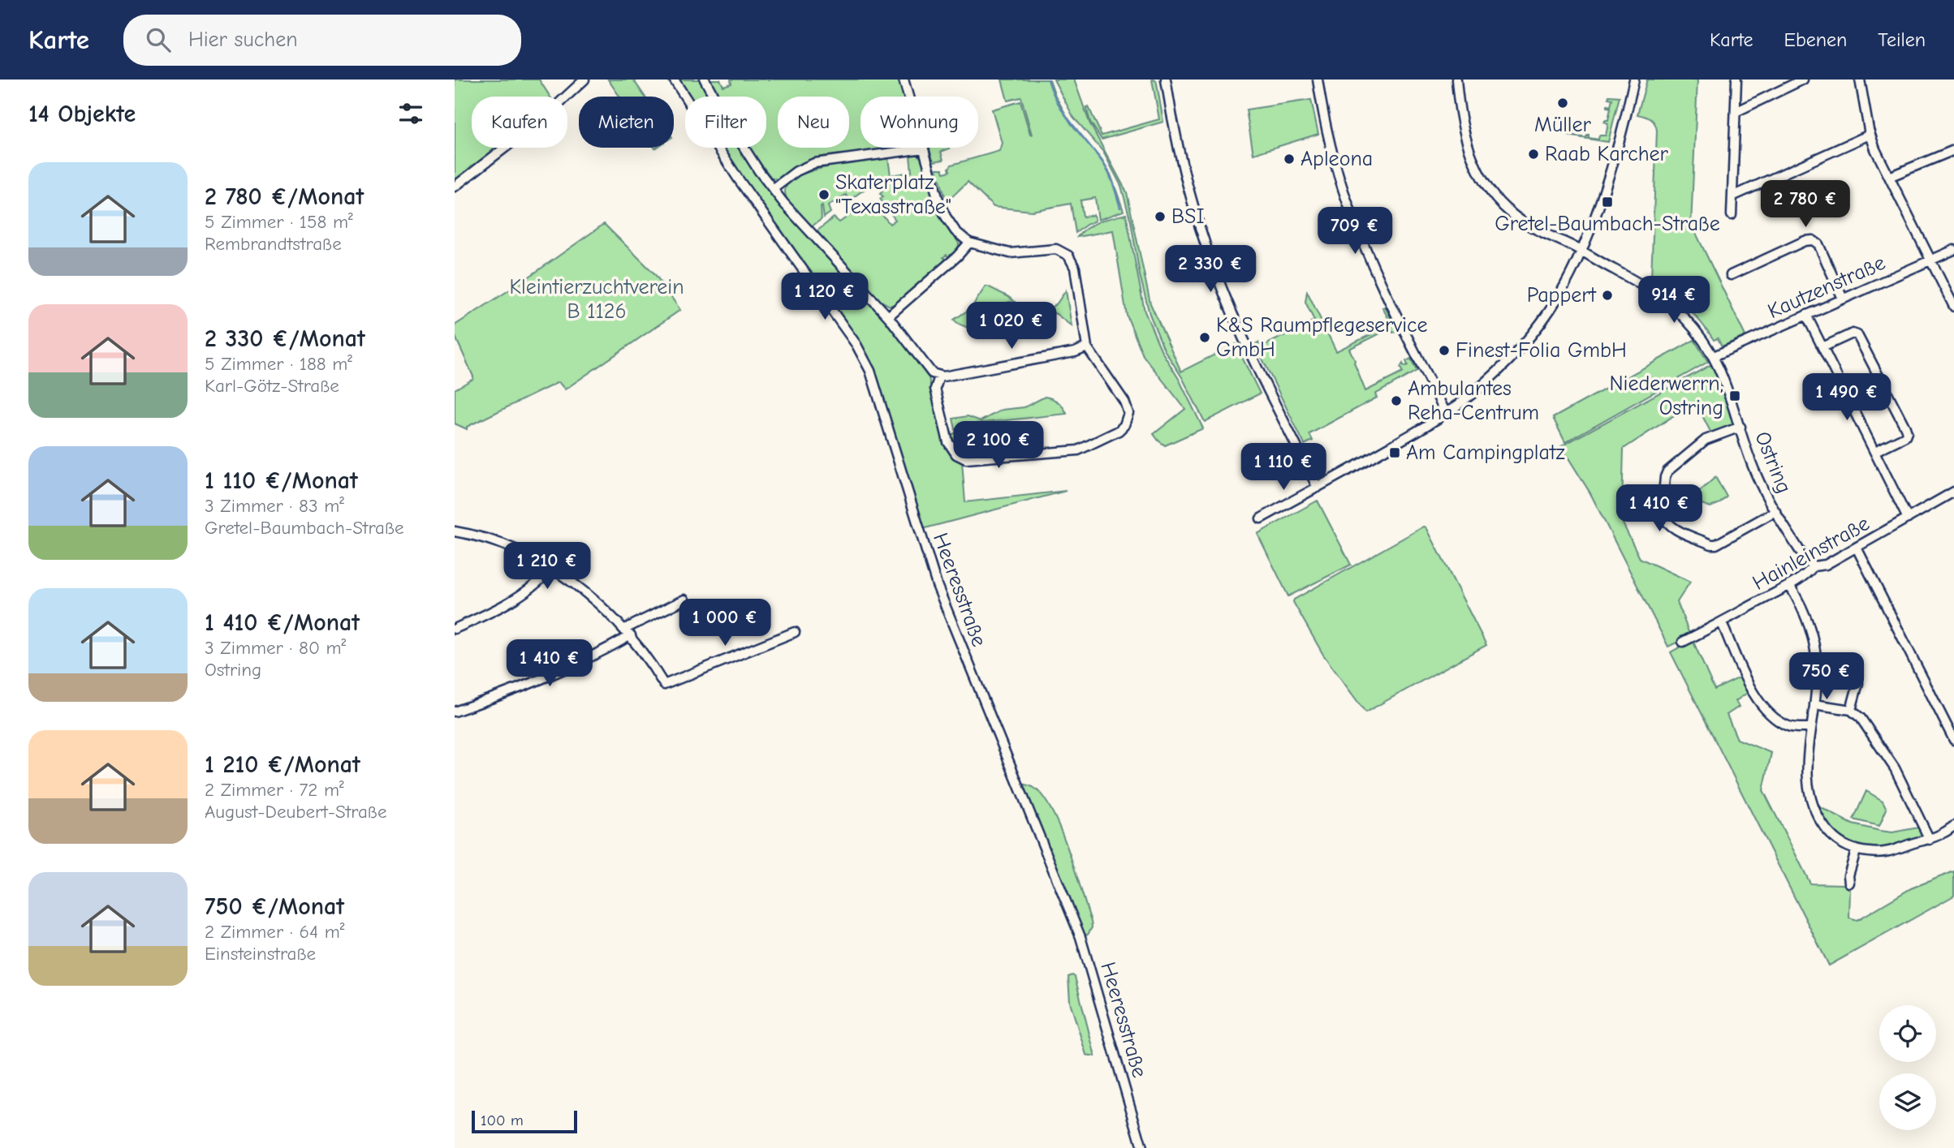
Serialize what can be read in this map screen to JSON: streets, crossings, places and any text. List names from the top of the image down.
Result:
{
  "streets": {
    "street": [
      "Kautzenstraße",
      "Ostring",
      "Hainleinstraße",
      "Heeresstraße"
    ]
  },
  "crossings": [
    ["Kautzenstraße", "Ostring"],
    ["Ostring", "Hainleinstraße"]
  ],
  "parks": ["Kleintierzuchtverein B 1126"],
  "places": {
    "other": [
      "Müller",
      "Raab Karcher",
      "Apleona",
      "Skaterplatz \"Texasstraße\"",
      "BSI",
      "Pappert",
      "K&S Raumpflegeservice GmbH",
      "Finest-Folia GmbH",
      "Ambulantes Reha-Centrum"
    ],
    "transit": ["Gretel-Baumbach-Straße", "Niederwerrn, Ostring", "Am Campingplatz"]
  },
  "scale_bar": "100 m",
  "page": {
    "header": "Karte",
    "search": "Hier suchen",
    "nav": ["Karte", "Ebenen", "Teilen"],
    "heading": "14 Objekte",
    "chip": [
      "Kaufen",
      "Mieten",
      "Filter",
      "Neu",
      "Wohnung"
    ],
    "list": [
      {
        "name": "2 780 €/Monat",
        "note": "5 Zimmer · 158 m² · Rembrandtstraße"
      },
      {
        "name": "2 330 €/Monat",
        "note": "5 Zimmer · 188 m² · Karl-Götz-Straße"
      },
      {
        "name": "1 110 €/Monat",
        "note": "3 Zimmer · 83 m² · Gretel-Baumbach-Straße"
      },
      {
        "name": "1 410 €/Monat",
        "note": "3 Zimmer · 80 m² · Ostring"
      },
      {
        "name": "1 210 €/Monat",
        "note": "2 Zimmer · 72 m² · August-Deubert-Straße"
      },
      {
        "name": "750 €/Monat",
        "note": "2 Zimmer · 64 m² · Einsteinstraße"
      }
    ],
    "price": [
      "2 780 €",
      "709 €",
      "2 330 €",
      "1 120 €",
      "914 €",
      "1 020 €",
      "1 490 €",
      "2 100 €",
      "1 110 €",
      "1 410 €",
      "1 210 €",
      "1 000 €",
      "1 410 €",
      "750 €"
    ],
    "scale": "100 m"
  }
}
